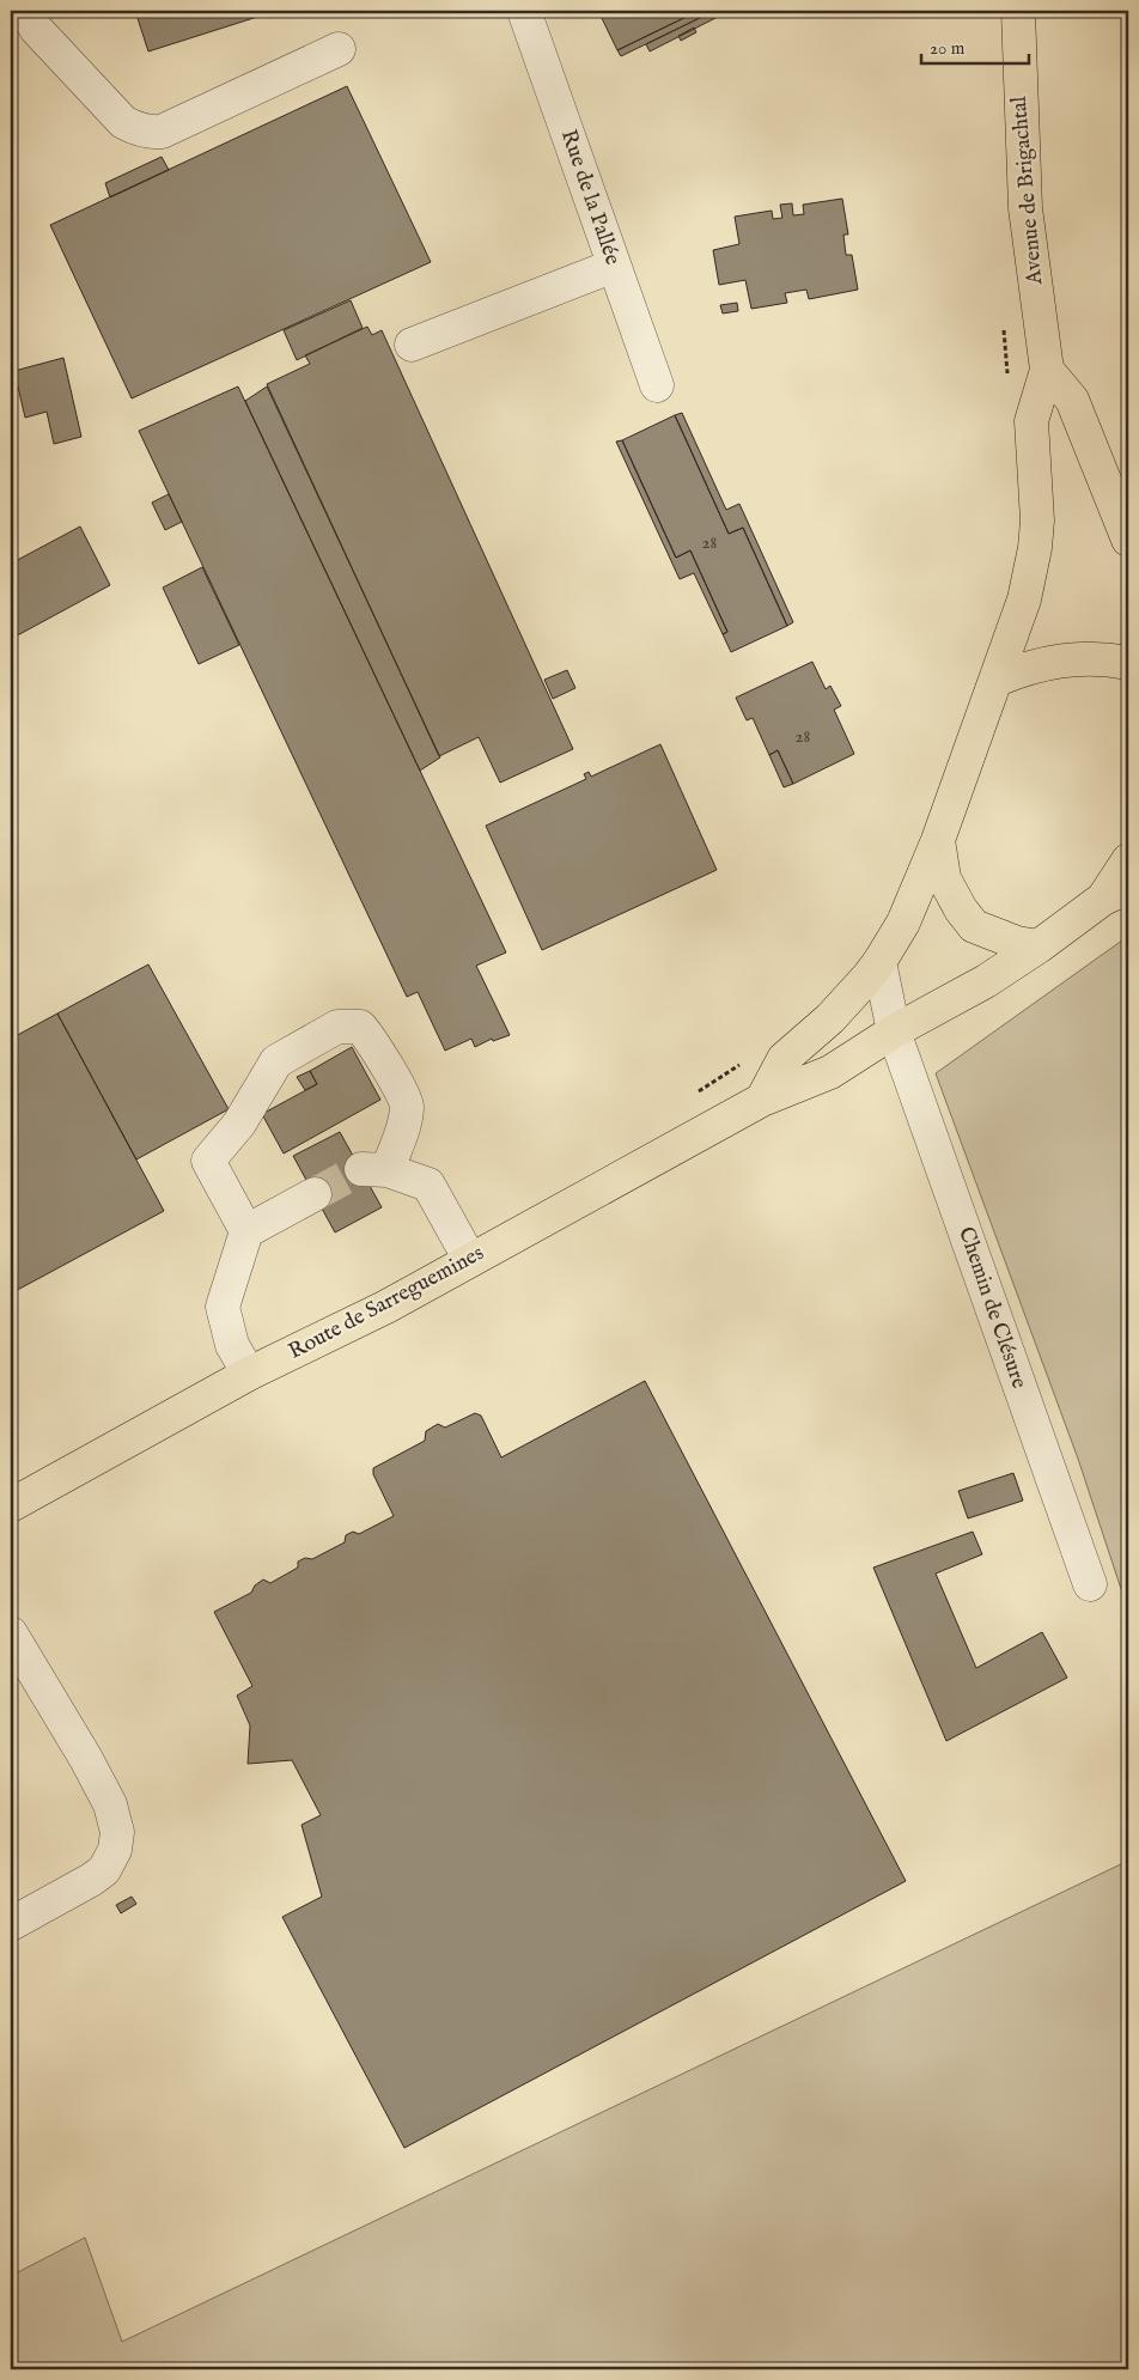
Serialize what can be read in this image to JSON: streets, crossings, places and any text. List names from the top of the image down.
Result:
{
  "streets": {
    "main road": ["Avenue de Brigachtal", "Route de Sarreguemines"],
    "street": ["Rue de la Pallée", "Chemin de Clésure"]
  },
  "crossings": [
    ["Avenue de Brigachtal", "Route de Sarreguemines"],
    ["Avenue de Brigachtal", "Chemin de Clésure"],
    ["Route de Sarreguemines", "Chemin de Clésure"]
  ],
  "house_numbers": ["28", "28"],
  "scale_bar": "20 m"
}
